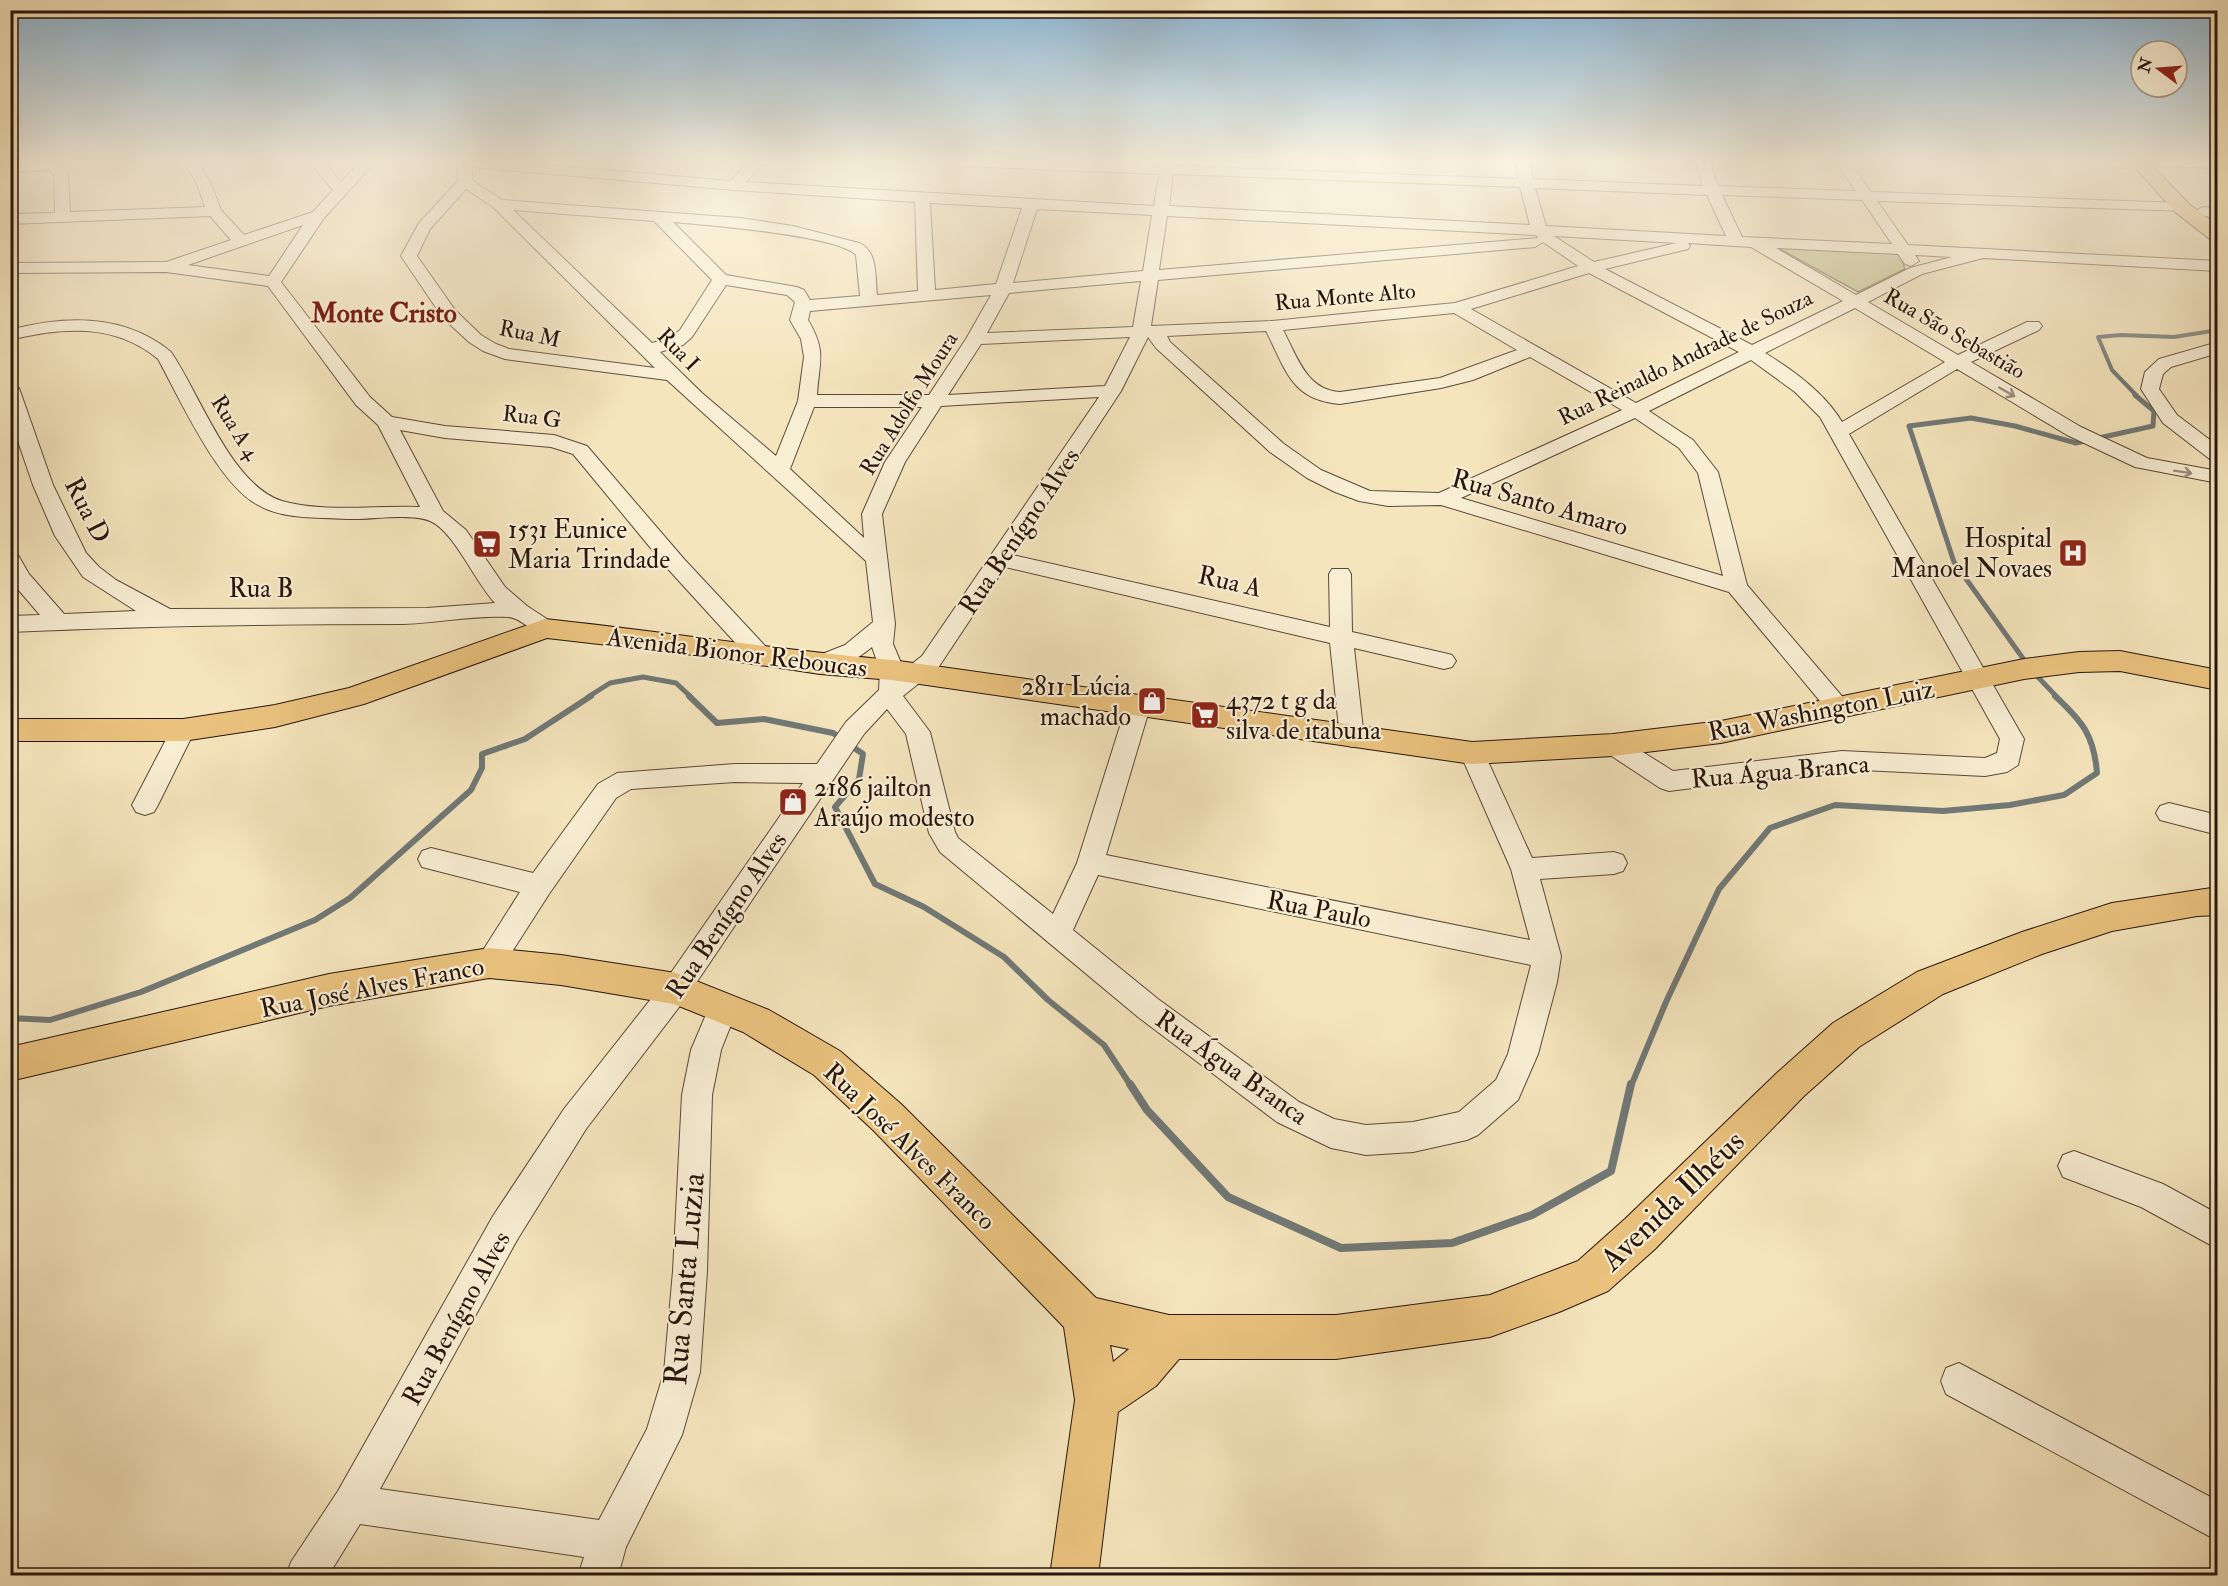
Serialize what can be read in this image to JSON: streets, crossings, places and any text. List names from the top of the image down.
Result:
{
  "streets": {
    "main road": [
      "Avenida Bionor Reboucas",
      "Rua Washington Luiz",
      "Rua José Alves Franco",
      "Avenida Ilhéus"
    ],
    "street": [
      "Rua Monte Alto",
      "Rua M",
      "Rua São Sebastião",
      "Rua I",
      "Rua Reinaldo Andrade de Souza",
      "Rua Adolfo Moura",
      "Rua G",
      "Rua A 4",
      "Rua Santo Amaro",
      "Rua D",
      "Rua Benígno Alves",
      "Rua A",
      "Rua B",
      "Rua Água Branca",
      "Rua Paulo",
      "Rua Santa Luzia"
    ]
  },
  "crossings": [
    ["Rua Monte Alto", "Rua São Sebastião"],
    ["Rua Monte Alto", "Rua Adolfo Moura"],
    ["Rua Monte Alto", "Rua Santo Amaro"],
    ["Rua Monte Alto", "Rua Benígno Alves"],
    ["Rua Monte Alto", "Rua Água Branca"],
    ["Rua M", "Rua I"],
    ["Rua São Sebastião", "Rua Reinaldo Andrade de Souza"],
    ["Rua I", "Rua Adolfo Moura"],
    ["Rua Reinaldo Andrade de Souza", "Rua Santo Amaro"],
    ["Rua Reinaldo Andrade de Souza", "Rua Água Branca"],
    ["Rua Adolfo Moura", "Rua Benígno Alves"],
    ["Rua Adolfo Moura", "Avenida Bionor Reboucas"],
    ["Rua Adolfo Moura", "Rua Água Branca"],
    ["Rua G", "Avenida Bionor Reboucas"],
    ["Rua Santo Amaro", "Rua Benígno Alves"],
    ["Rua D", "Rua B"],
    ["Rua Benígno Alves", "Rua A"],
    ["Rua Benígno Alves", "Avenida Bionor Reboucas"],
    ["Rua Benígno Alves", "Rua Água Branca"],
    ["Rua Benígno Alves", "Rua José Alves Franco"],
    ["Avenida Bionor Reboucas", "Rua Washington Luiz"],
    ["Avenida Bionor Reboucas", "Rua Água Branca"],
    ["Rua Washington Luiz", "Rua Água Branca"],
    ["Rua Água Branca", "Rua Paulo"],
    ["Rua José Alves Franco", "Avenida Ilhéus"],
    ["Rua José Alves Franco", "Rua Santa Luzia"]
  ],
  "districts": ["Monte Cristo"],
  "places": {
    "supermarket": ["1531 Eunice Maria Trindade", "4372 t g da silva de itabuna"],
    "hospital": ["Hospital Manoel Novaes"],
    "shop": ["2811 Lúcia machado", "2186 jailton Araújo modesto"]
  },
  "north": "left"
}
